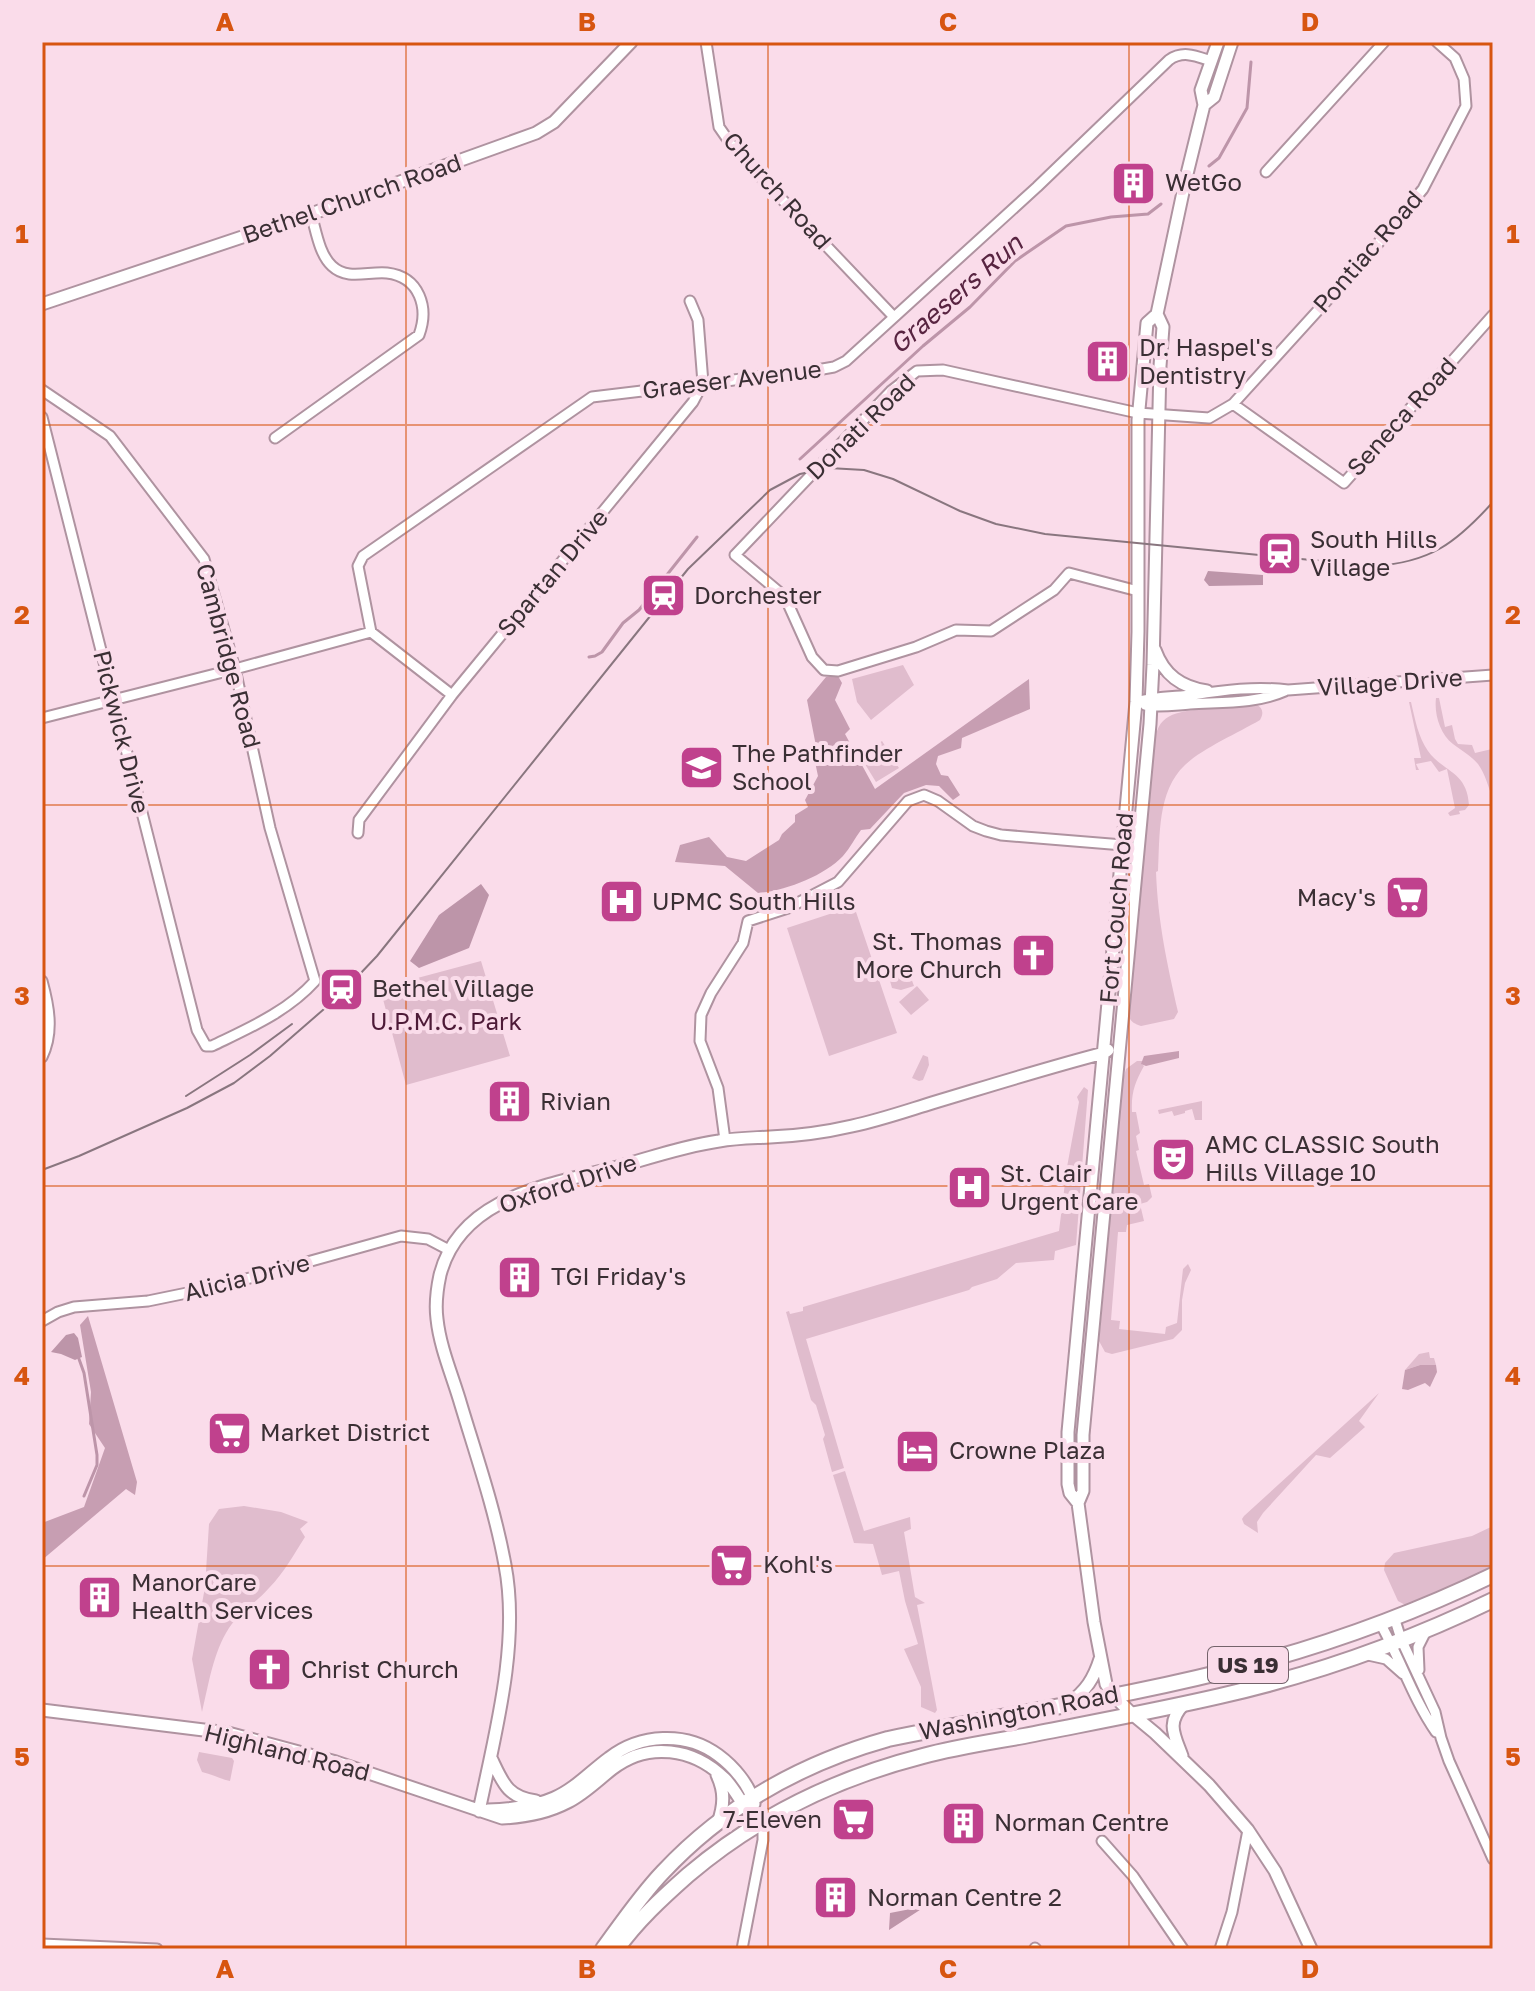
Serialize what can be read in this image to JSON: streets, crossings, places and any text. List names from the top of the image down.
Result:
{
  "streets": {
    "main road": ["US 19", "Washington Road"],
    "street": [
      "Church Road",
      "Bethel Church Road",
      "Pontiac Road",
      "Graeser Avenue",
      "Seneca Road",
      "Donati Road",
      "Spartan Drive",
      "Cambridge Road",
      "Village Drive",
      "Pickwick Drive",
      "Fort Couch Road",
      "Oxford Drive",
      "Alicia Drive",
      "Highland Road"
    ]
  },
  "crossings": [
    ["Church Road", "Graeser Avenue"],
    ["Pontiac Road", "Seneca Road"],
    ["Pontiac Road", "Donati Road"],
    ["Graeser Avenue", "Spartan Drive"],
    ["Graeser Avenue", "Fort Couch Road"],
    ["Seneca Road", "Donati Road"],
    ["Donati Road", "Fort Couch Road"],
    ["Cambridge Road", "Pickwick Drive"],
    ["Village Drive", "Fort Couch Road"],
    ["Fort Couch Road", "Oxford Drive"],
    ["Fort Couch Road", "Washington Road"],
    ["Oxford Drive", "Alicia Drive"],
    ["Oxford Drive", "Highland Road"],
    ["Washington Road", "Highland Road"]
  ],
  "water": ["Graesers Run"],
  "parks": ["U.P.M.C. Park"],
  "places": {
    "building": [
      "WetGo",
      "Dr. Haspel's Dentistry",
      "Rivian",
      "TGI Friday's",
      "ManorCare Health Services",
      "Norman Centre",
      "Norman Centre 2"
    ],
    "station": ["South Hills Village", "Dorchester", "Bethel Village"],
    "school or university": ["The Pathfinder School"],
    "supermarket": [
      "Macy's",
      "Market District",
      "Kohl's",
      "7-Eleven"
    ],
    "hospital": ["UPMC South Hills", "St. Clair Urgent Care"],
    "church": ["St. Thomas More Church", "Christ Church"],
    "theatre": ["AMC CLASSIC South Hills Village 10"],
    "hotel": ["Crowne Plaza"]
  },
  "grid": {
    "columns": [
      "A",
      "B",
      "C",
      "D"
    ],
    "rows": [
      "1",
      "2",
      "3",
      "4",
      "5"
    ]
  }
}
